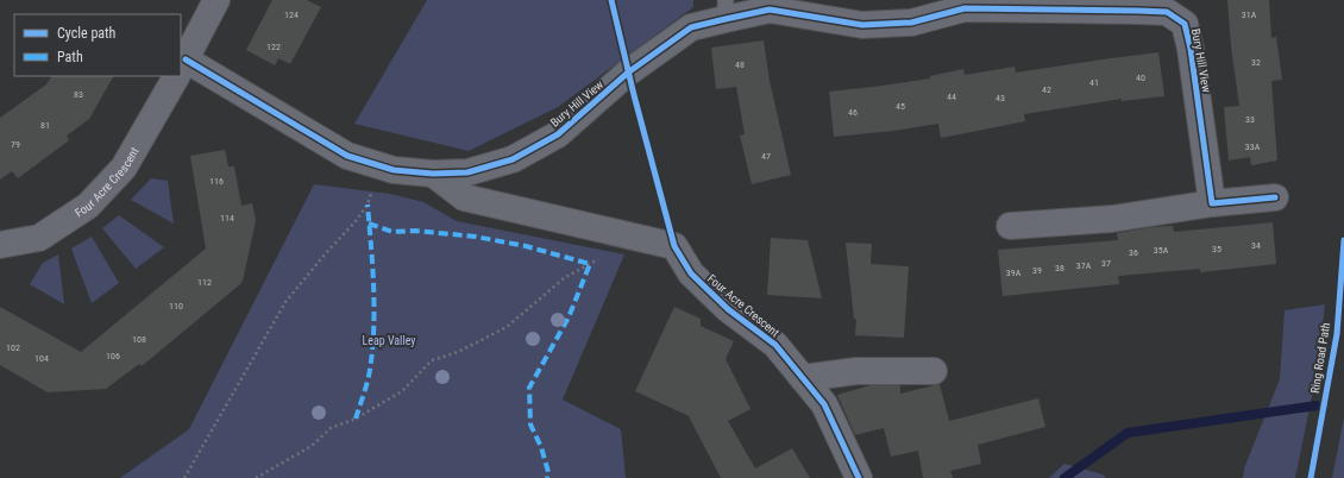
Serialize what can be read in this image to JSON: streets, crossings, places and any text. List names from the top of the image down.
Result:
{
  "streets": {
    "street": ["Bury Hill View", "Four Acre Crescent"],
    "cycle path": ["Ring Road Path"]
  },
  "crossings": [
    ["Bury Hill View", "Four Acre Crescent"]
  ],
  "parks": ["Leap Valley"],
  "house_numbers": [
    "124",
    "31A",
    "122",
    "32",
    "48",
    "40",
    "41",
    "42",
    "83",
    "44",
    "43",
    "45",
    "46",
    "33",
    "81",
    "79",
    "33A",
    "47",
    "116",
    "114",
    "34",
    "35",
    "35A",
    "36",
    "37",
    "37A",
    "38",
    "39",
    "39A",
    "112",
    "110",
    "108",
    "102",
    "106",
    "104"
  ],
  "legend": ["Cycle path", "Path"]
}
